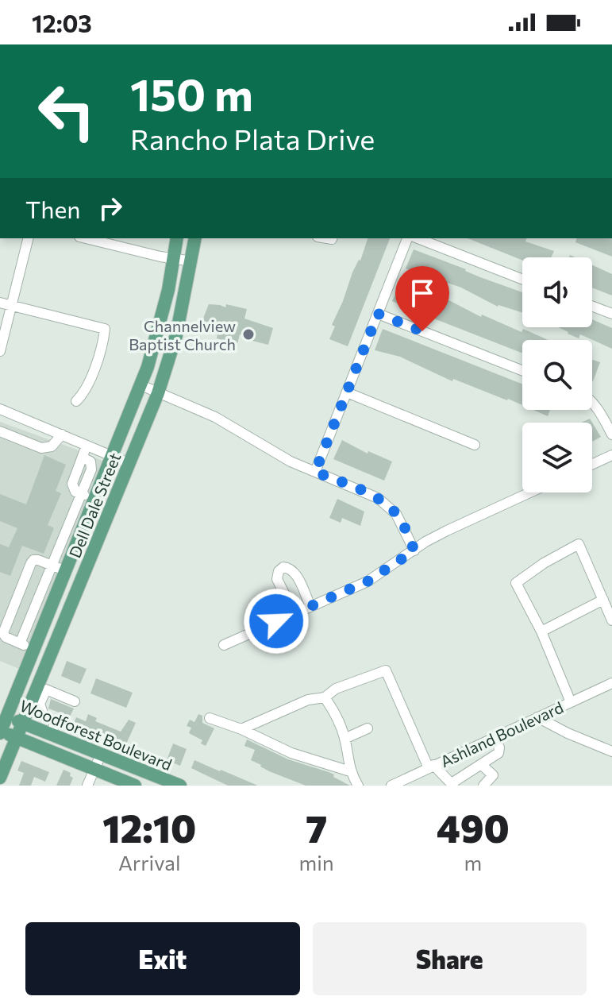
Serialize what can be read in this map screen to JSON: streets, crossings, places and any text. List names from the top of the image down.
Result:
{
  "streets": {
    "main road": ["Dell Dale Street", "Woodforest Boulevard"],
    "street": ["Ashland Boulevard"]
  },
  "crossings": [
    ["Dell Dale Street", "Woodforest Boulevard"]
  ],
  "places": ["Channelview Baptist Church"],
  "page": {
    "status": "12:03",
    "turn": ["150 m", "Rancho Plata Drive"],
    "then": "Then",
    "eta": [
      "12:10",
      "Arrival",
      "7",
      "min",
      "490",
      "m"
    ],
    "buttons": ["Exit", "Share"]
  }
}
